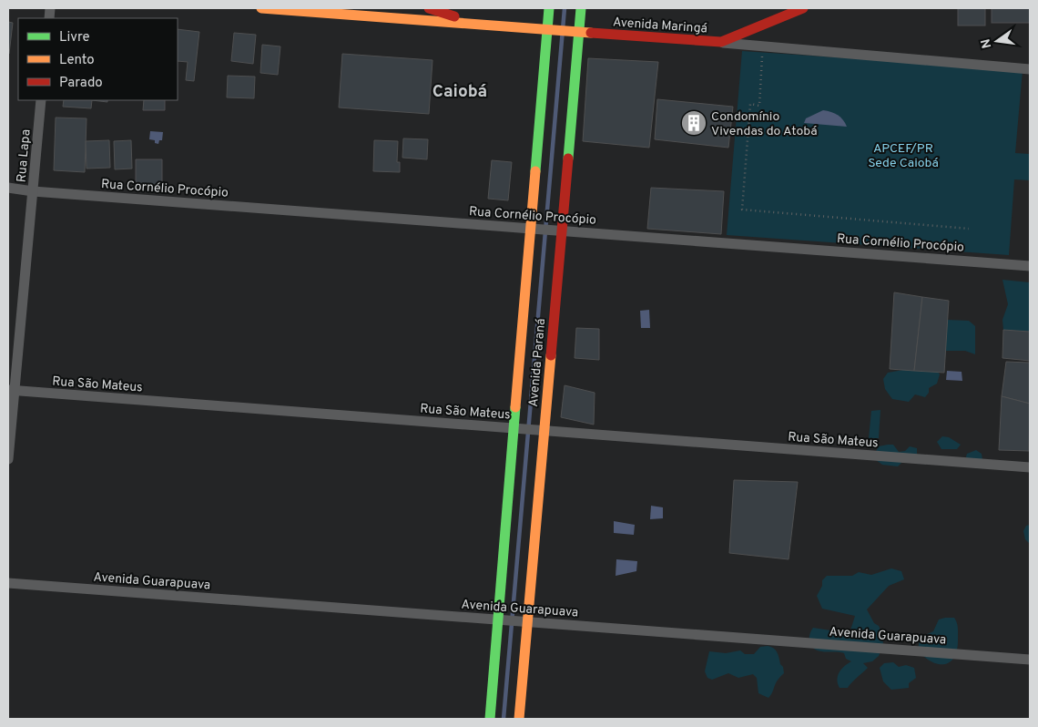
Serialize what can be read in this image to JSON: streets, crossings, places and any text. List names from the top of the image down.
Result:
{
  "streets": {
    "street": [
      "Avenida Maringá",
      "Rua Lapa",
      "Rua Cornélio Procópio",
      "Avenida Paraná",
      "Rua São Mateus",
      "Avenida Guarapuava"
    ]
  },
  "crossings": [
    ["Avenida Maringá", "Avenida Paraná"],
    ["Rua Lapa", "Rua Cornélio Procópio"],
    ["Rua Lapa", "Rua São Mateus"],
    ["Rua Cornélio Procópio", "Avenida Paraná"],
    ["Avenida Paraná", "Rua São Mateus"],
    ["Avenida Paraná", "Avenida Guarapuava"]
  ],
  "districts": ["Caiobá"],
  "parks": ["APCEF/PR Sede Caiobá"],
  "places": {
    "building": ["Condomínio Vivendas do Atobá"]
  },
  "legend": ["Livre", "Lento", "Parado"],
  "north": "left"
}
